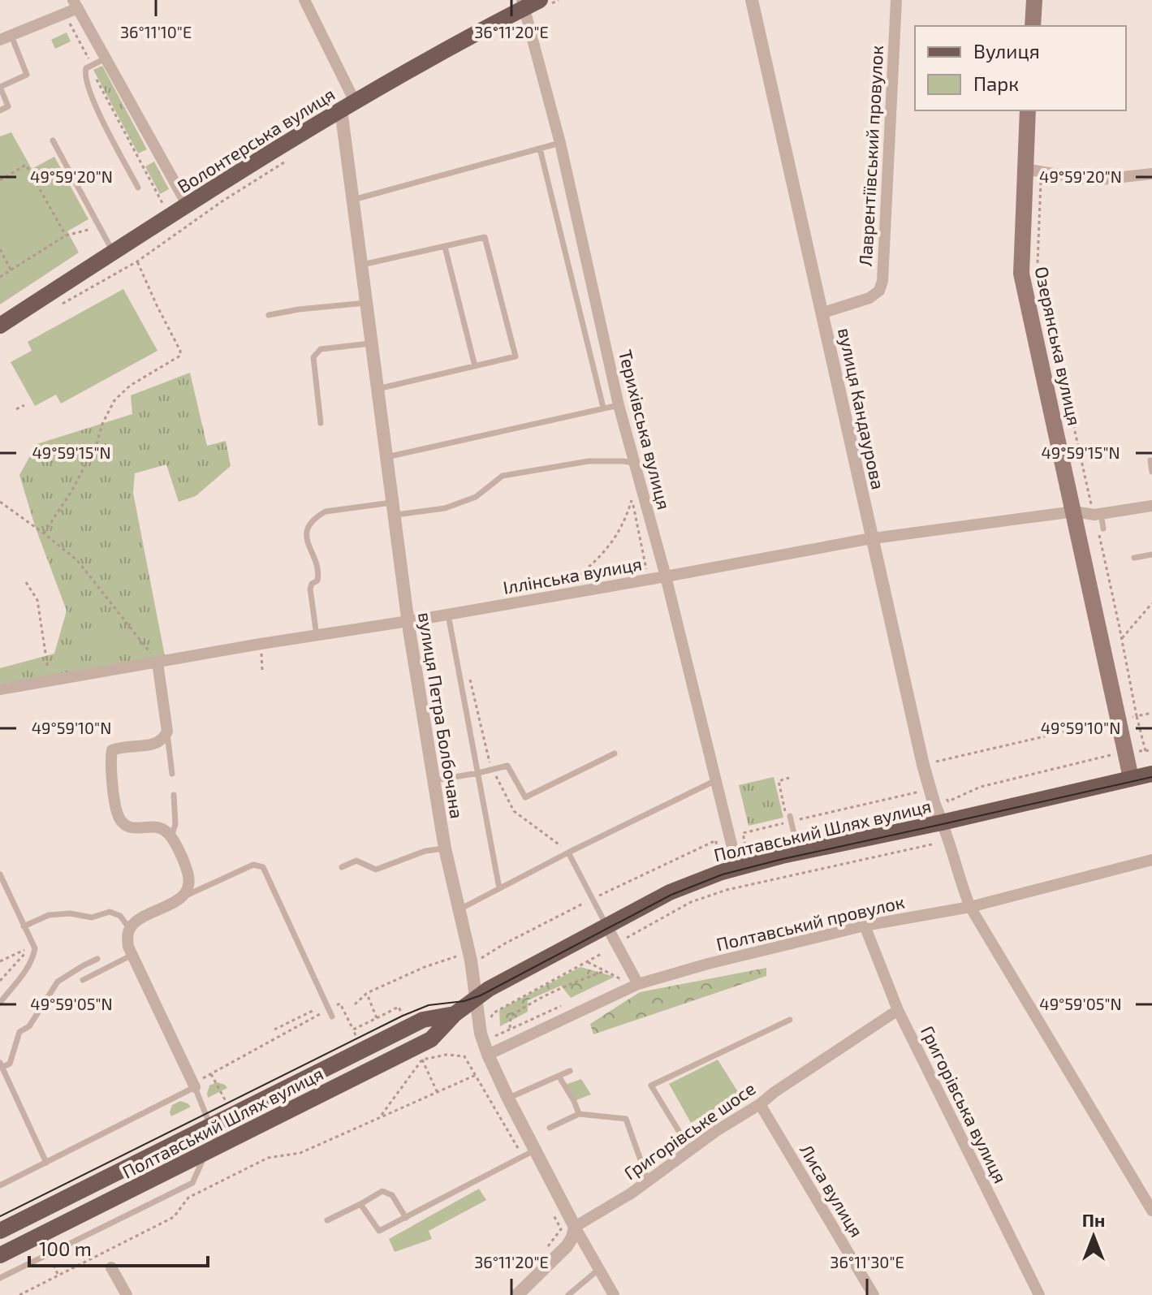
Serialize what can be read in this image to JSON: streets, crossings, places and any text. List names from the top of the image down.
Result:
{
  "streets": {
    "main road": ["Волонтерська вулиця", "Озерянська вулиця", "Полтавський Шлях вулиця"],
    "street": [
      "Лаврентіївський провулок",
      "вулиця Кандаурова",
      "Терихівська вулиця",
      "Іллінська вулиця",
      "вулиця Петра Болбочана",
      "Полтавський провулок",
      "Григорівська вулиця",
      "Григорівське шосе",
      "Лиса вулиця"
    ]
  },
  "crossings": [
    ["Волонтерська вулиця", "Терихівська вулиця"],
    ["Волонтерська вулиця", "вулиця Петра Болбочана"],
    ["Лаврентіївський провулок", "вулиця Кандаурова"],
    ["Озерянська вулиця", "Іллінська вулиця"],
    ["Озерянська вулиця", "Полтавський Шлях вулиця"],
    ["вулиця Кандаурова", "Іллінська вулиця"],
    ["вулиця Кандаурова", "Полтавський Шлях вулиця"],
    ["Терихівська вулиця", "Іллінська вулиця"],
    ["Терихівська вулиця", "Полтавський Шлях вулиця"],
    ["Іллінська вулиця", "вулиця Петра Болбочана"],
    ["вулиця Петра Болбочана", "Полтавський Шлях вулиця"],
    ["вулиця Петра Болбочана", "Полтавський провулок"],
    ["вулиця Петра Болбочана", "Григорівське шосе"],
    ["Полтавський провулок", "Григорівська вулиця"],
    ["Григорівська вулиця", "Григорівське шосе"],
    ["Григорівське шосе", "Лиса вулиця"]
  ],
  "legend": ["Вулиця", "Парк"],
  "scale_bar": "100 m",
  "north": "top",
  "coordinates": [
    "36°11'10\"E",
    "36°11'20\"E",
    "49°59'20\"N",
    "49°59'15\"N",
    "49°59'10\"N",
    "49°59'05\"N",
    "36°11'30\"E"
  ]
}
